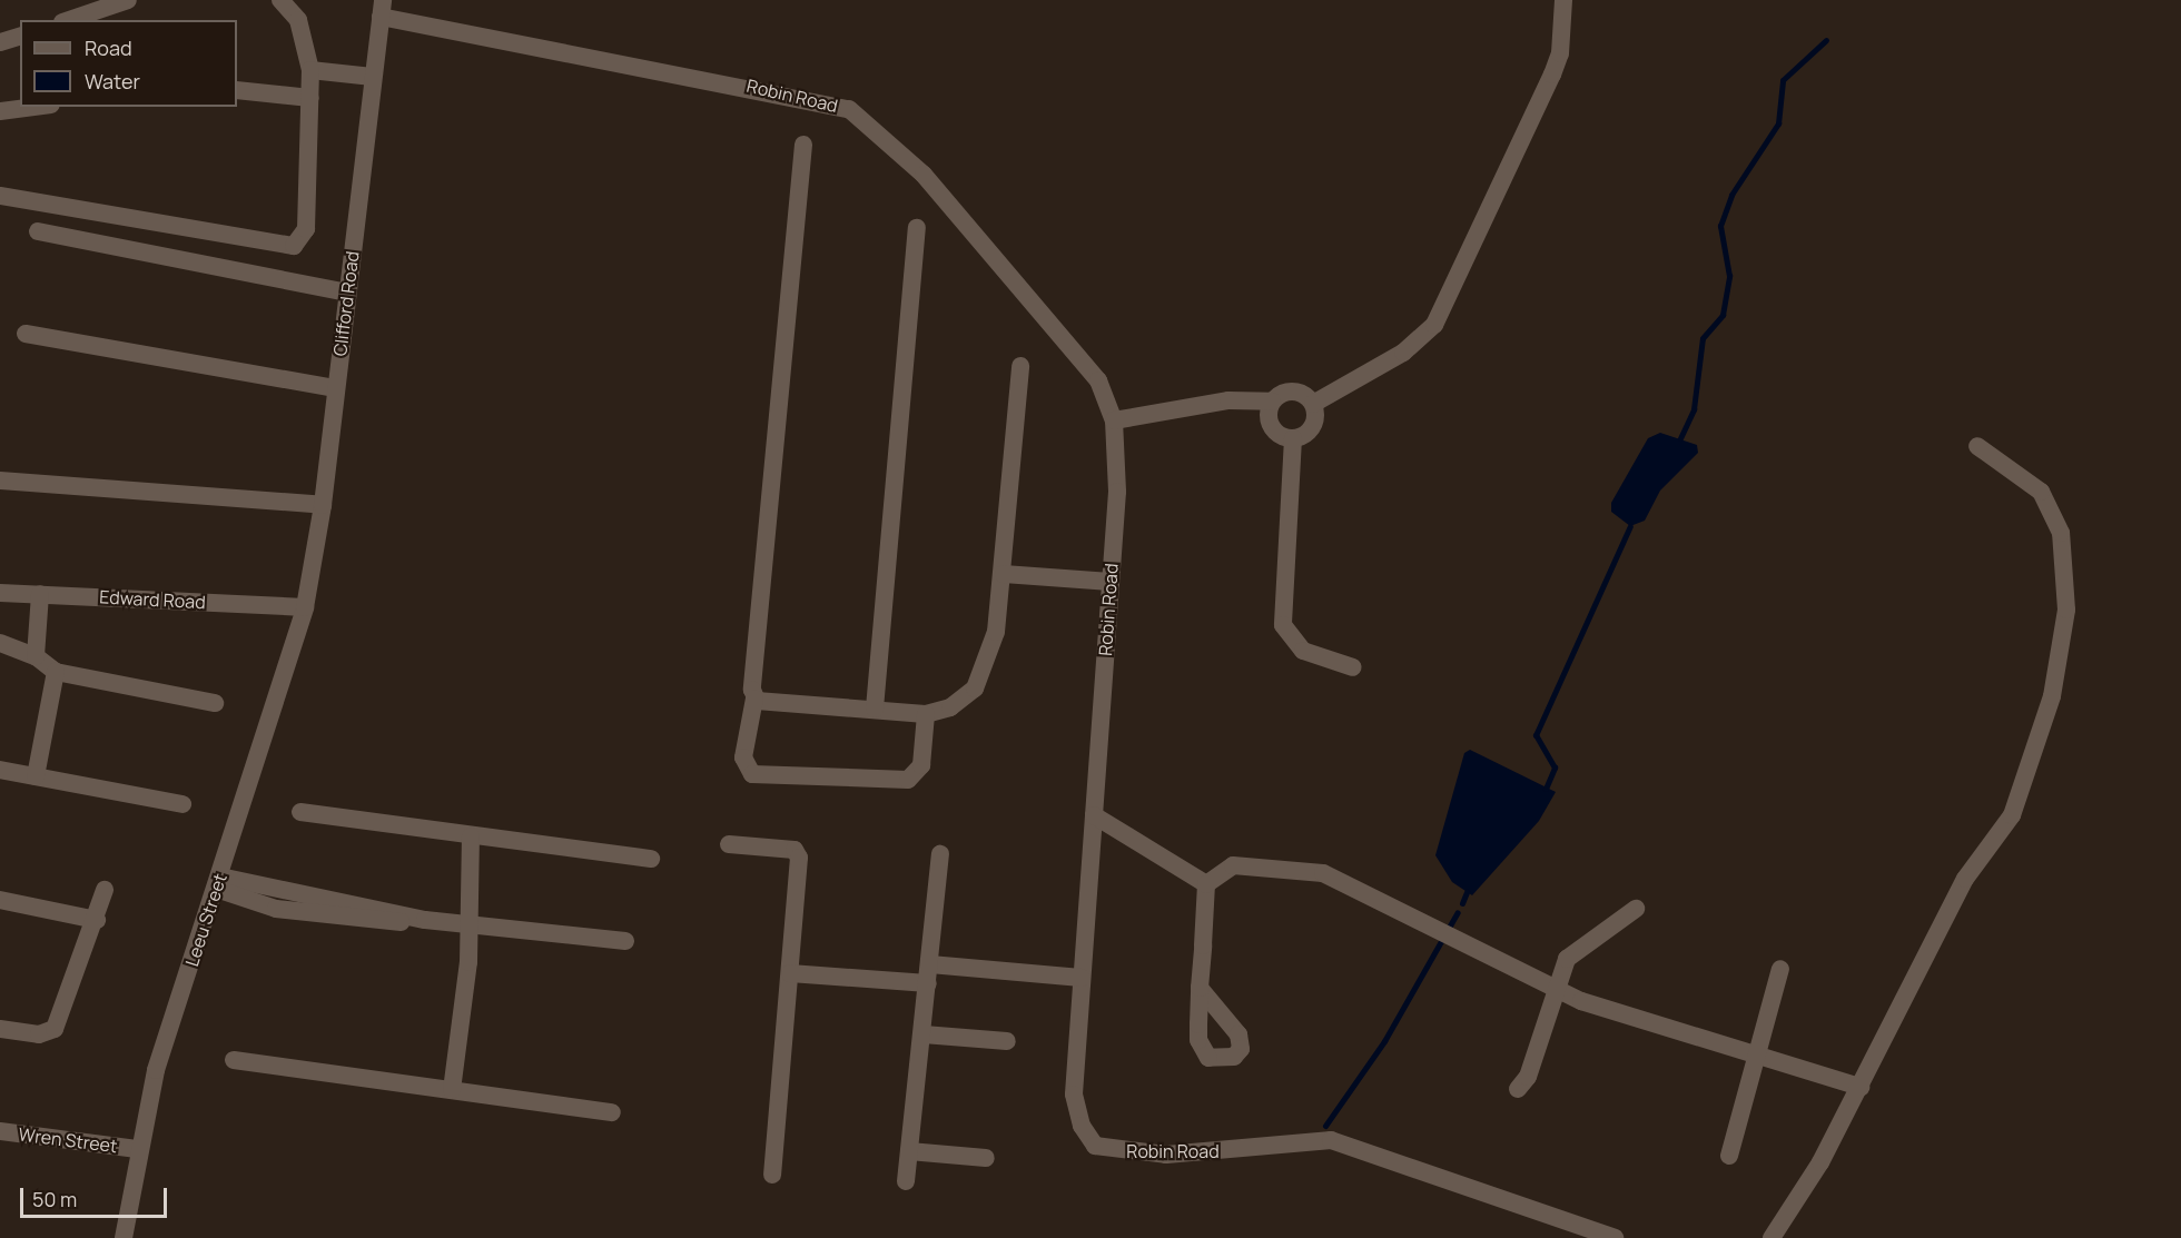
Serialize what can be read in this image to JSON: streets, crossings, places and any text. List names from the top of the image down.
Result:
{
  "streets": {
    "street": [
      "Robin Road",
      "Clifford Road",
      "Edward Road",
      "Leeu Street",
      "Wren Street"
    ]
  },
  "crossings": [
    ["Robin Road", "Clifford Road"],
    ["Clifford Road", "Edward Road"],
    ["Clifford Road", "Leeu Street"],
    ["Edward Road", "Leeu Street"],
    ["Leeu Street", "Wren Street"]
  ],
  "legend": ["Road", "Water"],
  "scale_bar": "50 m"
}
